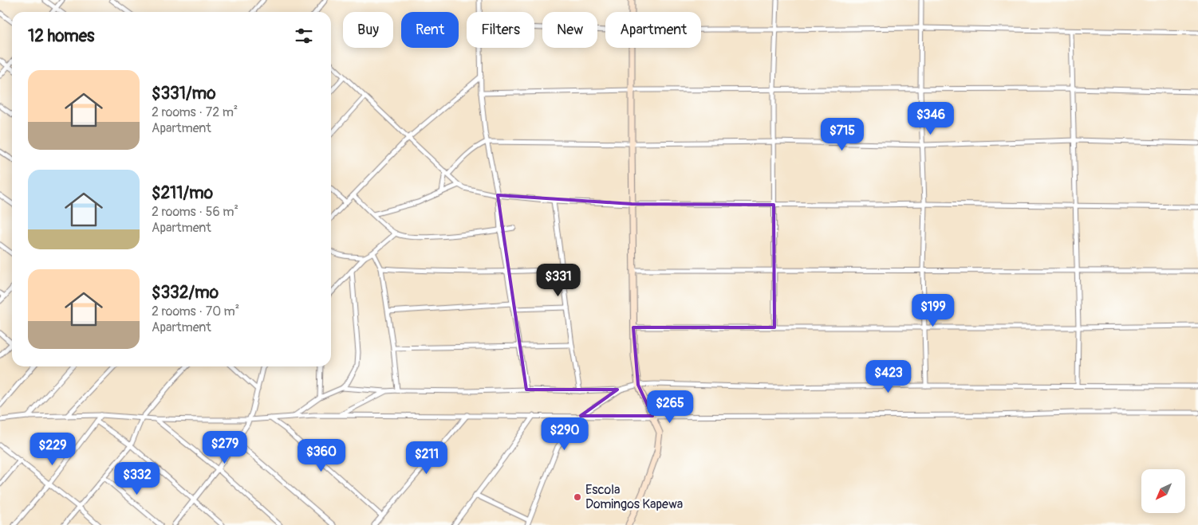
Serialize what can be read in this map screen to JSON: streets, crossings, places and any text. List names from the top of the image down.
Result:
{
  "places": ["Escola Domingos Kapewa"],
  "north": "bottom left",
  "page": {
    "chip": [
      "Buy",
      "Rent",
      "Filters",
      "New",
      "Apartment"
    ],
    "heading": "12 homes",
    "list": [
      {
        "name": "$331/mo",
        "note": "2 rooms · 72 m² · Apartment"
      },
      {
        "name": "$211/mo",
        "note": "2 rooms · 56 m² · Apartment"
      },
      {
        "name": "$332/mo",
        "note": "2 rooms · 70 m² · Apartment"
      }
    ],
    "price": [
      "$346",
      "$715",
      "$331",
      "$199",
      "$423",
      "$265",
      "$290",
      "$279",
      "$229",
      "$360",
      "$211",
      "$332"
    ]
  }
}
